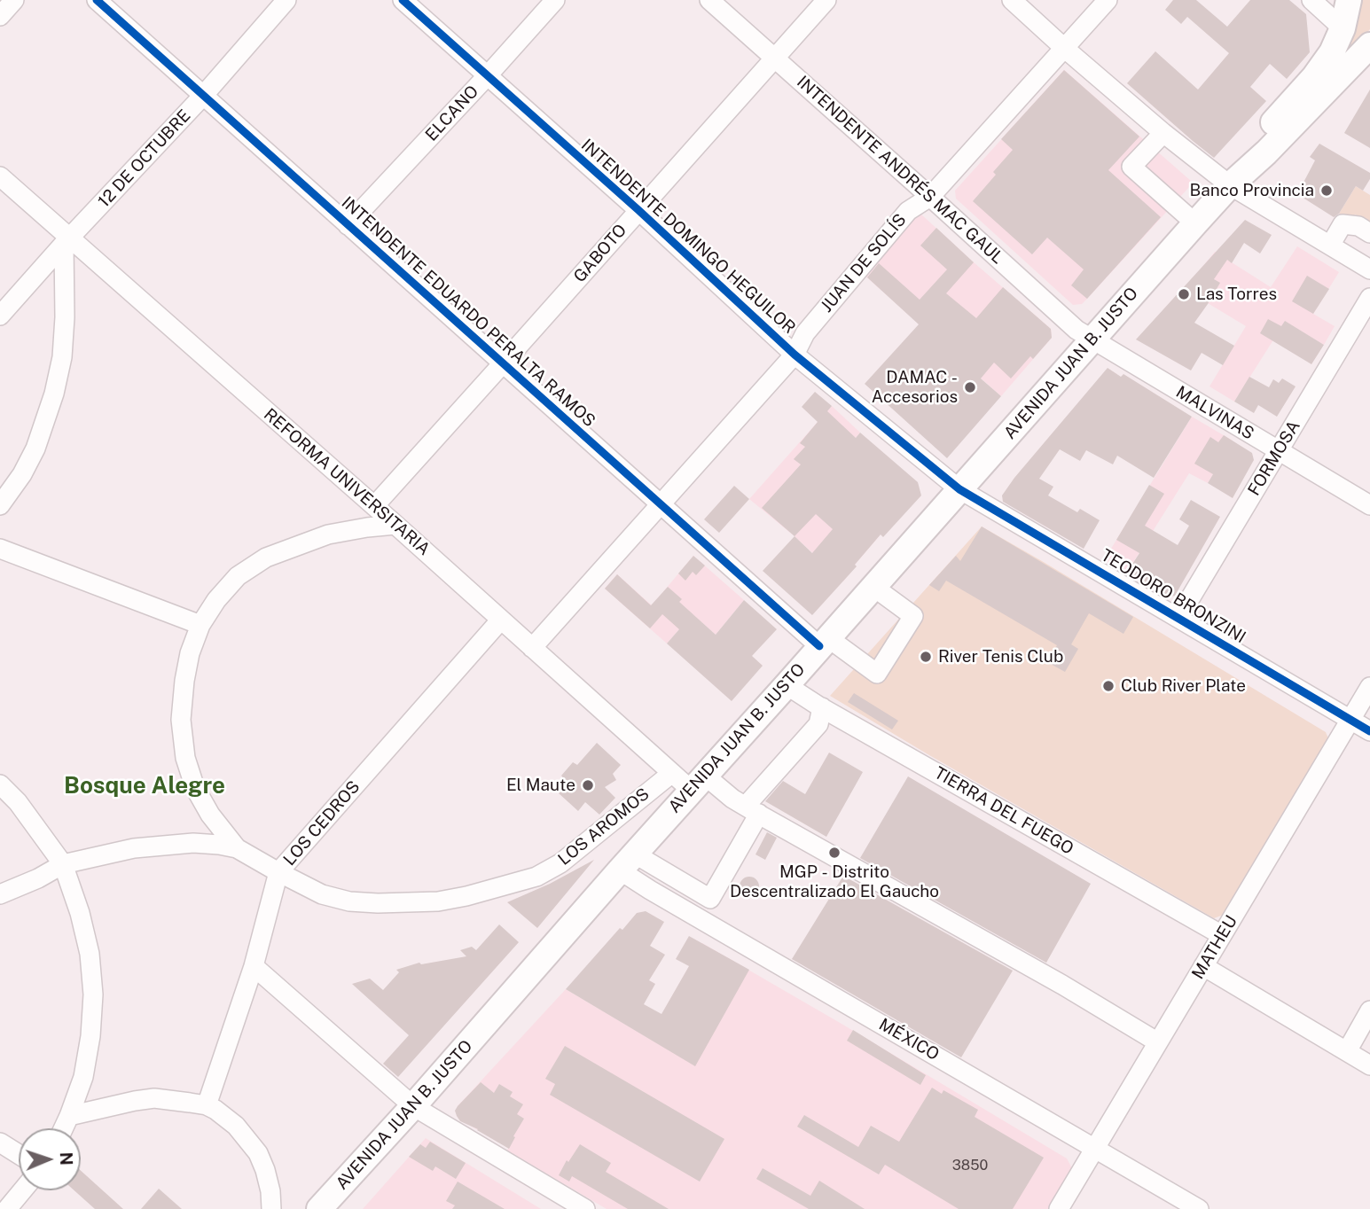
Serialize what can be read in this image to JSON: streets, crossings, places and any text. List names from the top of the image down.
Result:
{
  "streets": {
    "main road": ["AVENIDA JUAN B. JUSTO"],
    "street": [
      "ELCANO",
      "12 DE OCTUBRE",
      "INTENDENTE ANDRÉS MAC GAUL",
      "INTENDENTE DOMINGO HEGUILOR",
      "GABOTO",
      "JUAN DE SOLÍS",
      "INTENDENTE EDUARDO PERALTA RAMOS",
      "MALVINAS",
      "FORMOSA",
      "REFORMA UNIVERSITARIA",
      "TEODORO BRONZINI",
      "TIERRA DEL FUEGO",
      "LOS CEDROS",
      "LOS AROMOS",
      "MATHEU",
      "MÉXICO"
    ]
  },
  "crossings": [
    ["ELCANO", "INTENDENTE DOMINGO HEGUILOR"],
    ["ELCANO", "INTENDENTE EDUARDO PERALTA RAMOS"],
    ["12 DE OCTUBRE", "INTENDENTE EDUARDO PERALTA RAMOS"],
    ["12 DE OCTUBRE", "REFORMA UNIVERSITARIA"],
    ["INTENDENTE ANDRÉS MAC GAUL", "GABOTO"],
    ["INTENDENTE ANDRÉS MAC GAUL", "JUAN DE SOLÍS"],
    ["INTENDENTE ANDRÉS MAC GAUL", "AVENIDA JUAN B. JUSTO"],
    ["INTENDENTE ANDRÉS MAC GAUL", "MALVINAS"],
    ["INTENDENTE DOMINGO HEGUILOR", "GABOTO"],
    ["INTENDENTE DOMINGO HEGUILOR", "JUAN DE SOLÍS"],
    ["INTENDENTE DOMINGO HEGUILOR", "AVENIDA JUAN B. JUSTO"],
    ["INTENDENTE DOMINGO HEGUILOR", "TEODORO BRONZINI"],
    ["GABOTO", "INTENDENTE EDUARDO PERALTA RAMOS"],
    ["GABOTO", "REFORMA UNIVERSITARIA"],
    ["JUAN DE SOLÍS", "INTENDENTE EDUARDO PERALTA RAMOS"],
    ["JUAN DE SOLÍS", "REFORMA UNIVERSITARIA"],
    ["INTENDENTE EDUARDO PERALTA RAMOS", "AVENIDA JUAN B. JUSTO"],
    ["AVENIDA JUAN B. JUSTO", "MALVINAS"],
    ["AVENIDA JUAN B. JUSTO", "REFORMA UNIVERSITARIA"],
    ["AVENIDA JUAN B. JUSTO", "TEODORO BRONZINI"],
    ["AVENIDA JUAN B. JUSTO", "TIERRA DEL FUEGO"],
    ["AVENIDA JUAN B. JUSTO", "MÉXICO"],
    ["MALVINAS", "FORMOSA"],
    ["FORMOSA", "TEODORO BRONZINI"],
    ["REFORMA UNIVERSITARIA", "LOS CEDROS"],
    ["REFORMA UNIVERSITARIA", "LOS AROMOS"],
    ["REFORMA UNIVERSITARIA", "MATHEU"],
    ["TEODORO BRONZINI", "MATHEU"],
    ["TIERRA DEL FUEGO", "MATHEU"],
    ["LOS CEDROS", "LOS AROMOS"],
    ["MATHEU", "MÉXICO"]
  ],
  "districts": ["Bosque Alegre"],
  "places": [
    "Banco Provincia",
    "Las Torres",
    "DAMAC - Accesorios",
    "River Tenis Club",
    "Club River Plate",
    "El Maute",
    "MGP - Distrito Descentralizado El Gaucho"
  ],
  "house_numbers": ["3850"],
  "north": "right"
}
